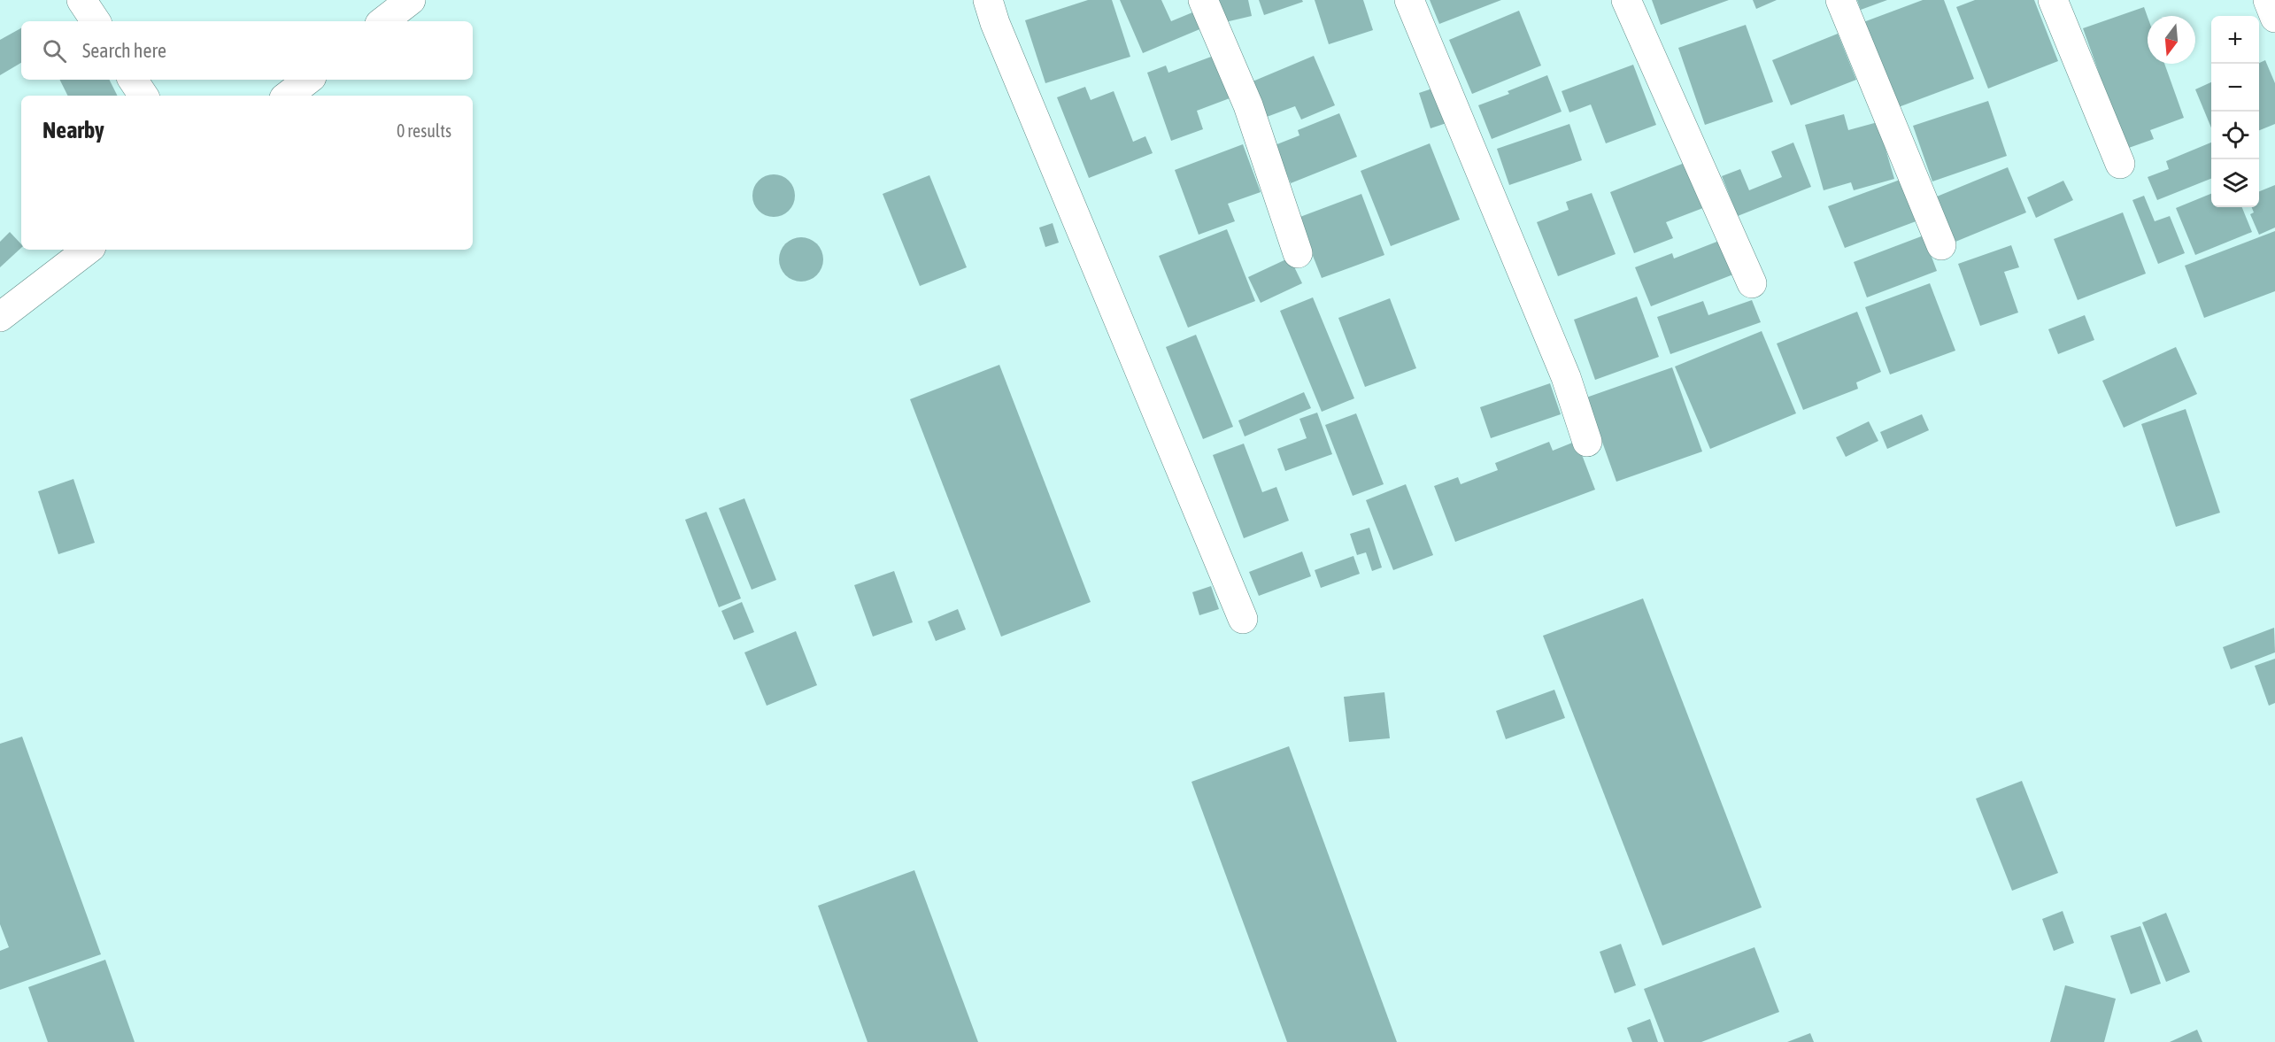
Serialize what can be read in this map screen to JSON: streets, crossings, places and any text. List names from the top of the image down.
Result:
{
  "north": "bottom",
  "page": {
    "map_buttons": ["+", "−"],
    "search": "Search here",
    "heading": ["Nearby", "0 results"]
  }
}
